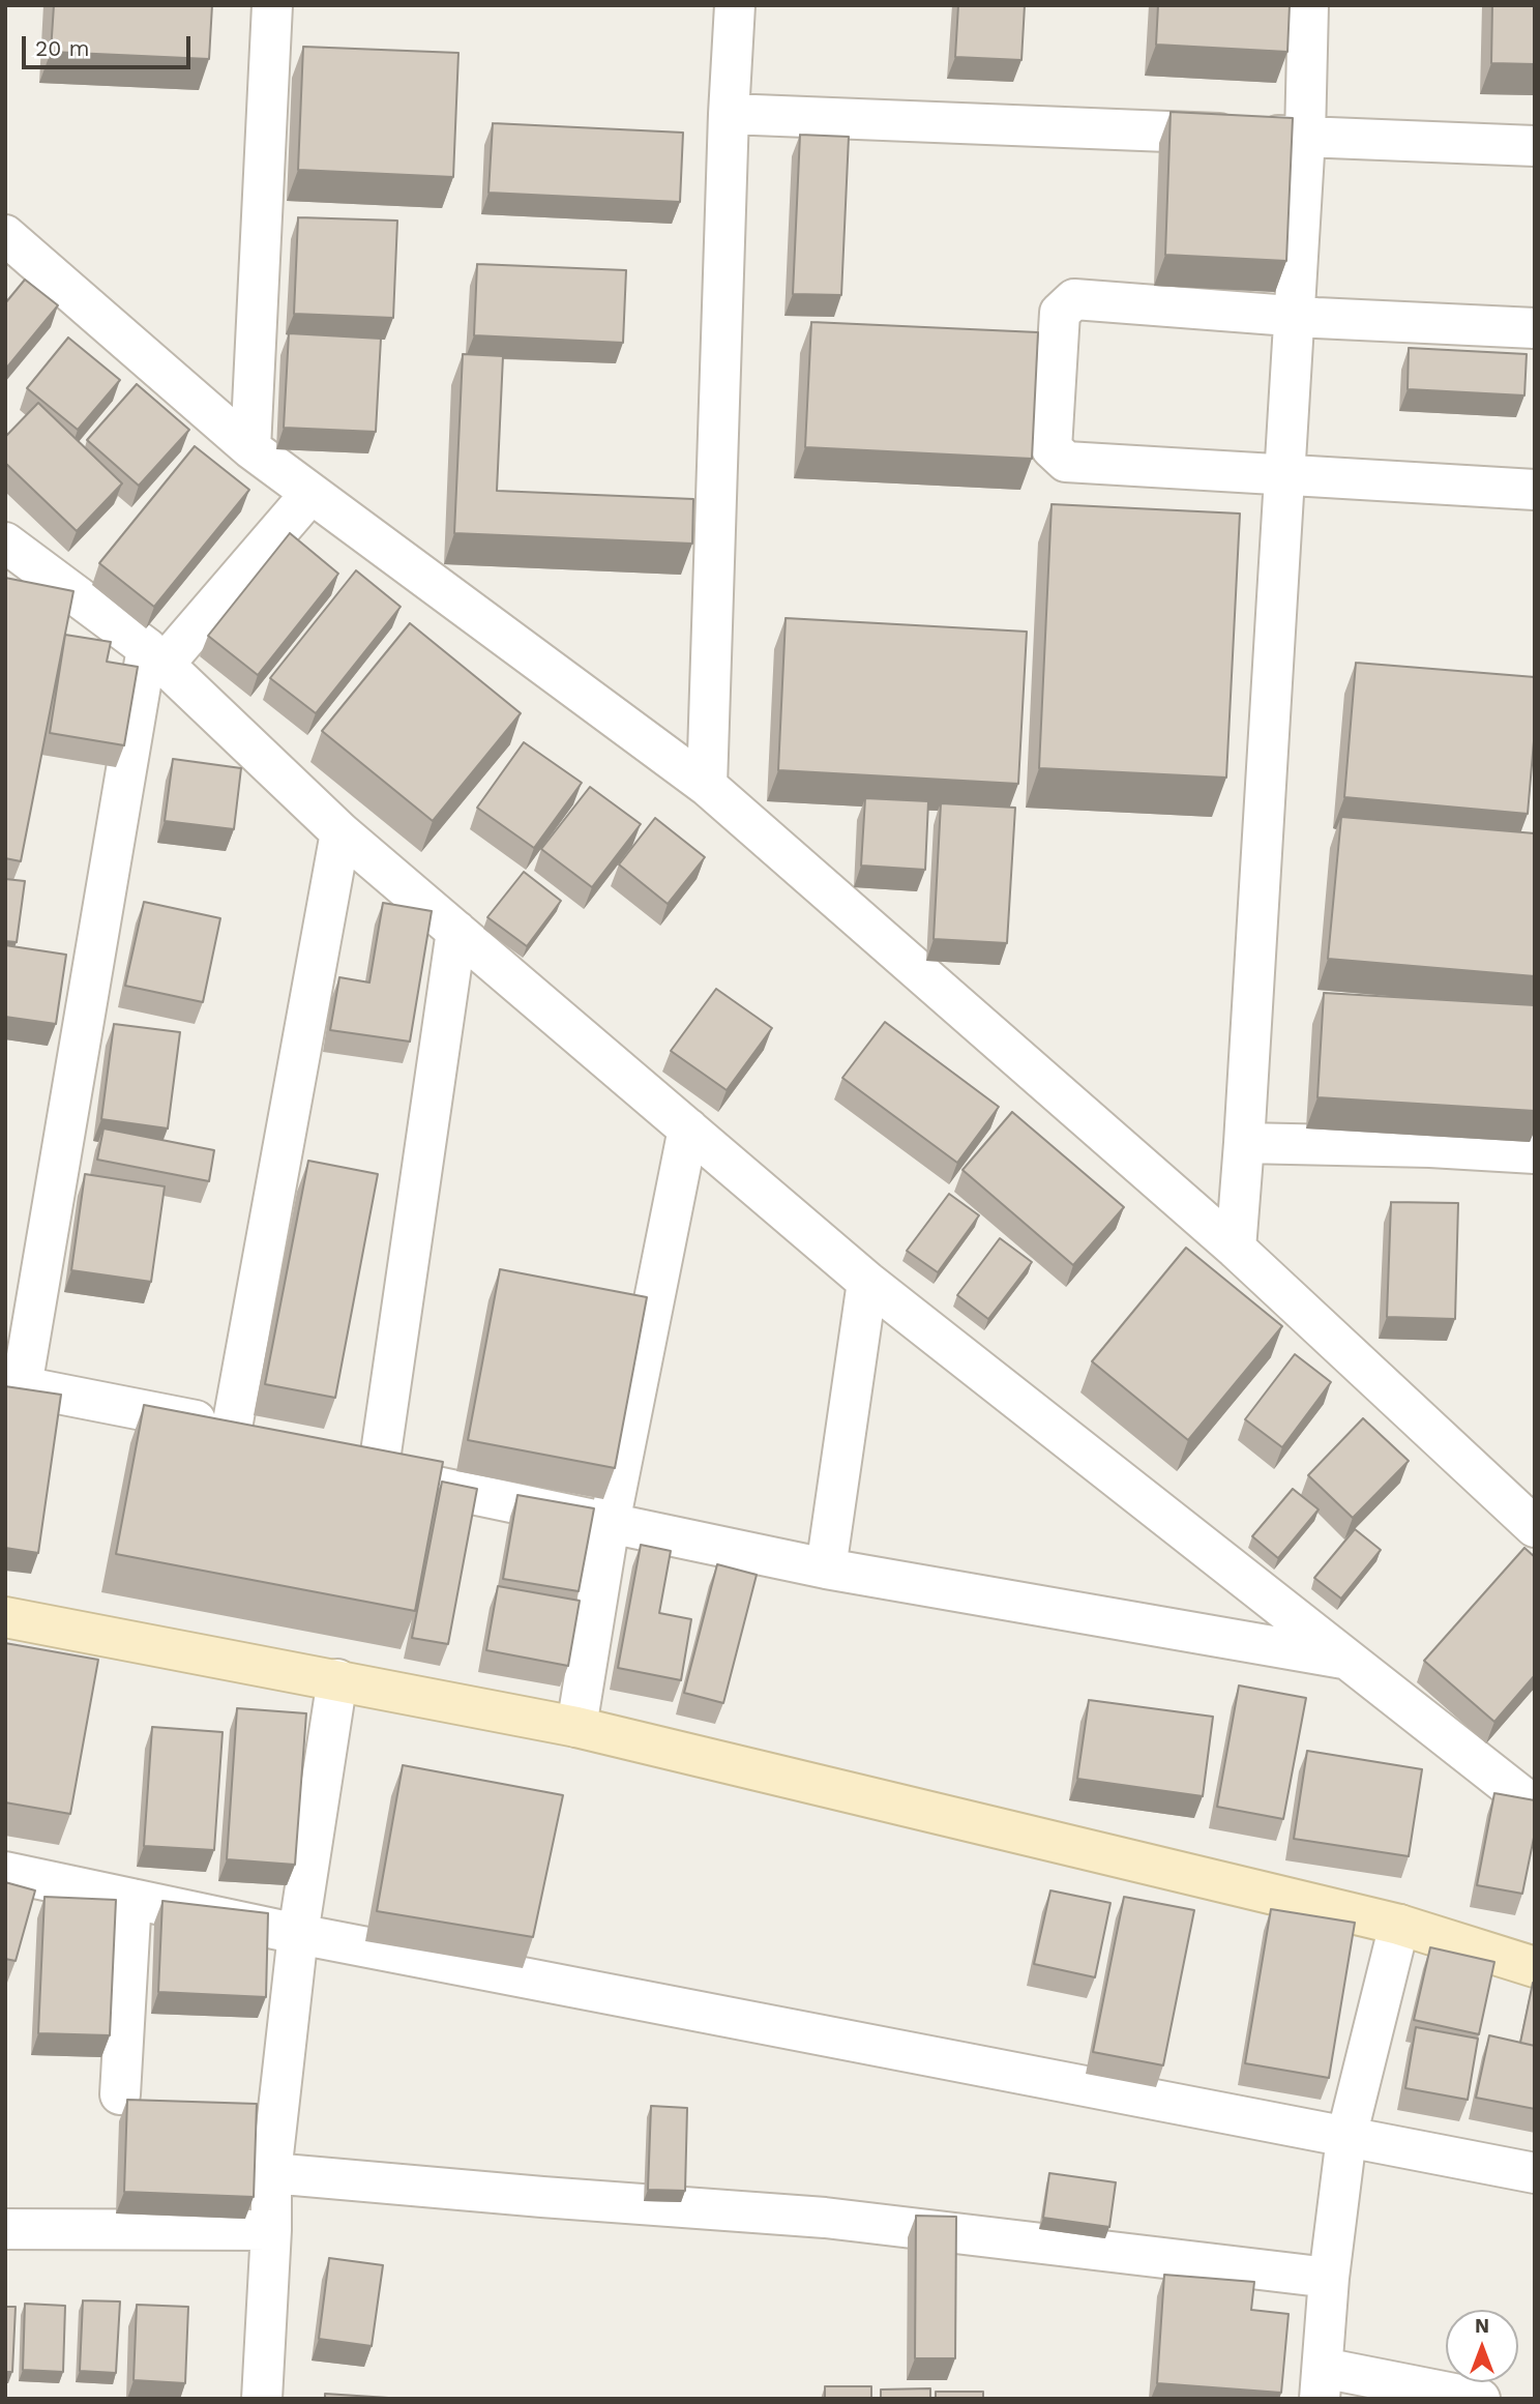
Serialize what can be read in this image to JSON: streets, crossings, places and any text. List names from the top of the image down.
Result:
{
  "scale_bar": "20 m",
  "north": "top"
}
